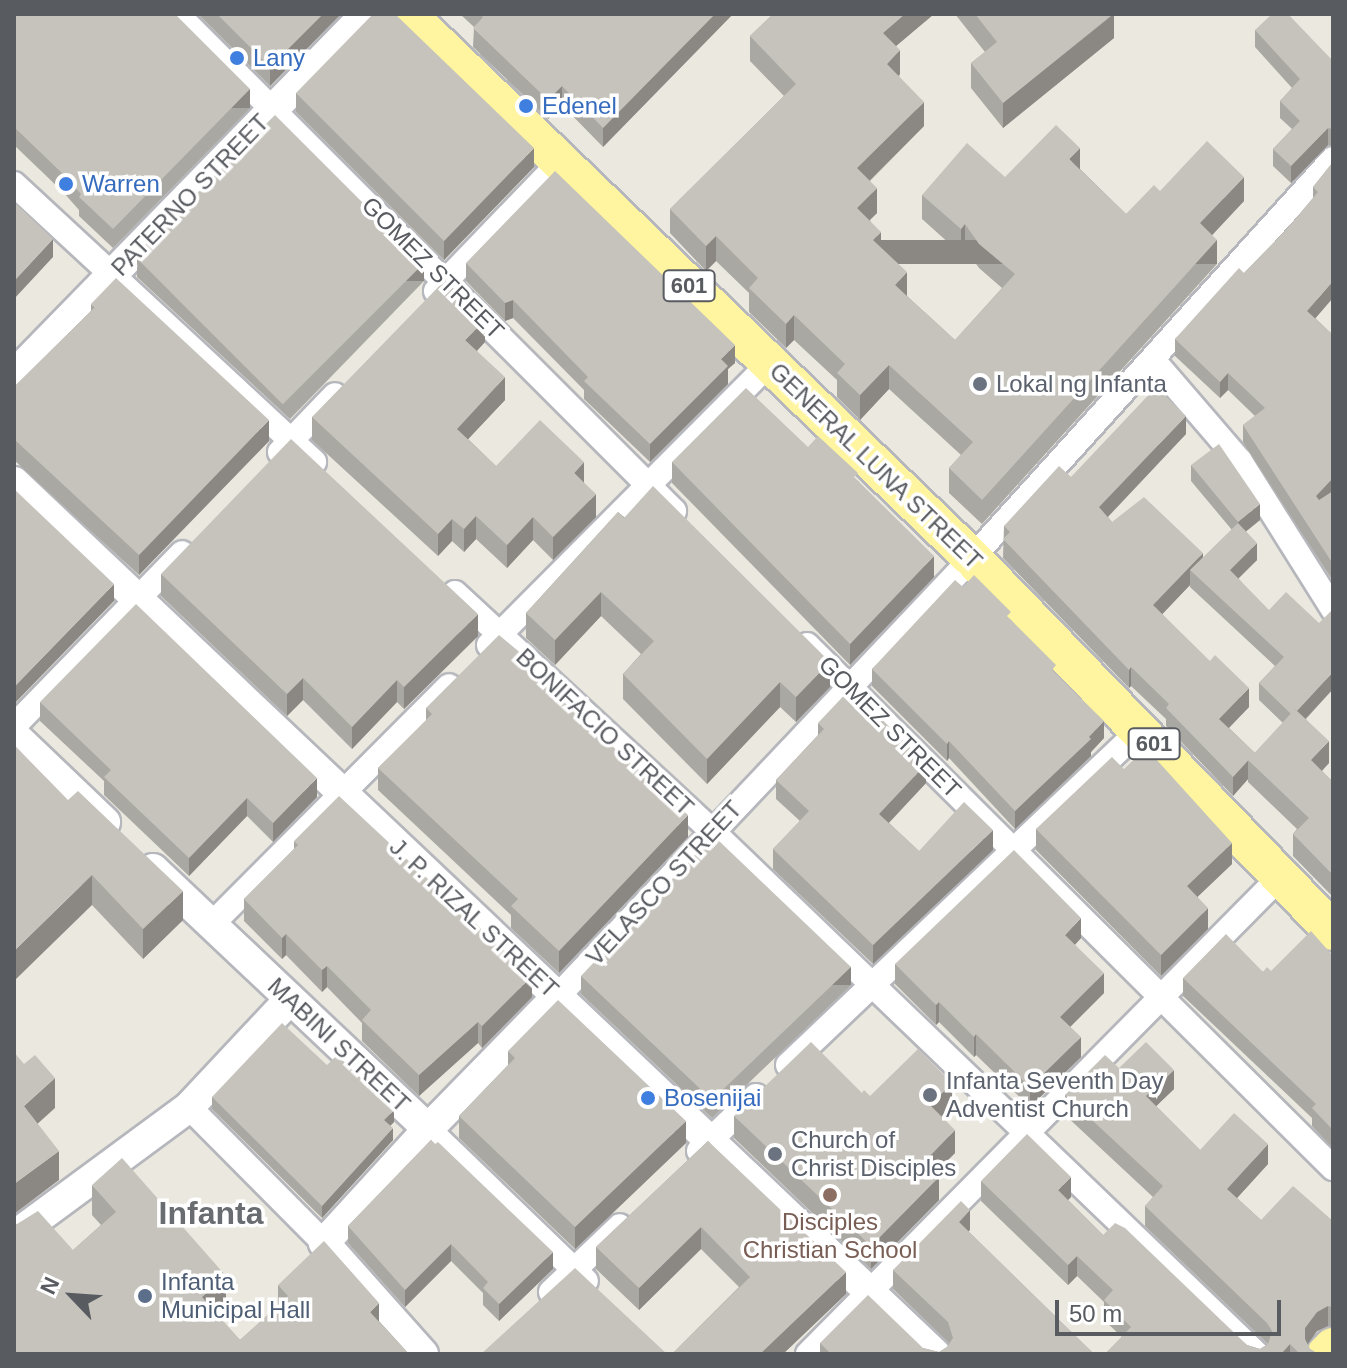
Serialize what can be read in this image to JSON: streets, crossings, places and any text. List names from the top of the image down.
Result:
{
  "streets": {
    "main road": ["601", "GENERAL LUNA STREET"],
    "street": [
      "PATERNO STREET",
      "GOMEZ STREET",
      "BONIFACIO STREET",
      "VELASCO STREET",
      "J. P. RIZAL STREET",
      "MABINI STREET"
    ]
  },
  "crossings": [
    ["PATERNO STREET", "GOMEZ STREET"],
    ["GOMEZ STREET", "VELASCO STREET"],
    ["GENERAL LUNA STREET", "VELASCO STREET"],
    ["BONIFACIO STREET", "VELASCO STREET"],
    ["VELASCO STREET", "J. P. RIZAL STREET"],
    ["VELASCO STREET", "MABINI STREET"]
  ],
  "districts": ["Infanta"],
  "places": [
    "Lany",
    "Edenel",
    "Warren",
    "Lokal ng Infanta",
    "Infanta Seventh Day Adventist Church",
    "Bosenijai",
    "Church of Christ Disciples",
    "Disciples Christian School",
    "Infanta Municipal Hall"
  ],
  "scale_bar": "50 m",
  "north": "top left"
}
